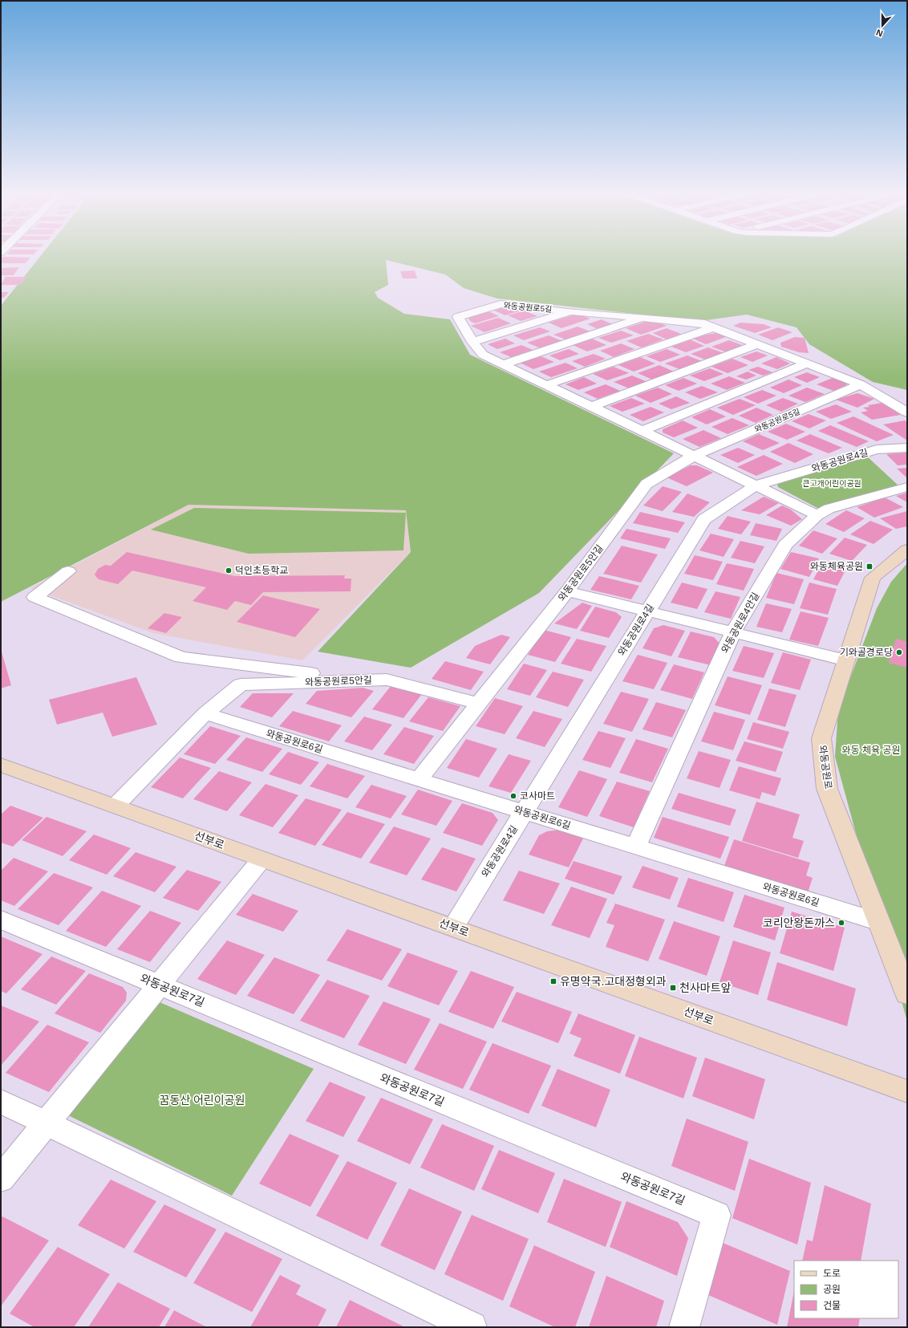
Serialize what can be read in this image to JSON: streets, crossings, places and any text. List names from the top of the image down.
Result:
{
  "streets": {
    "main road": ["와동공원로", "선부로"],
    "street": [
      "와동공원로5길",
      "와동공원로4길",
      "와동공원로5안길",
      "와동공원로4안길",
      "와동공원로6길",
      "와동공원로7길"
    ]
  },
  "crossings": [
    ["와동공원로5길", "와동공원로4길"],
    ["와동공원로5길", "와동공원로5안길"],
    ["와동공원로5길", "와동공원로4안길"],
    ["와동공원로4길", "와동공원로6길"],
    ["와동공원로4길", "선부로"],
    ["와동공원로5안길", "와동공원로6길"],
    ["와동공원로5안길", "선부로"],
    ["와동공원로4안길", "와동공원로6길"],
    ["와동공원로6길", "와동공원로"]
  ],
  "parks": ["큰고개어린이공원", "와동 체육 공원", "꿈동산 어린이공원"],
  "places": {
    "transit": ["와동체육공원", "유명약국.고대정형외과", "천사마트앞"],
    "other": [
      "덕인초등학교",
      "기와골경로당",
      "코사마트",
      "코리안왕돈까스"
    ]
  },
  "legend": ["도로", "공원", "건물"],
  "north": "bottom"
}
